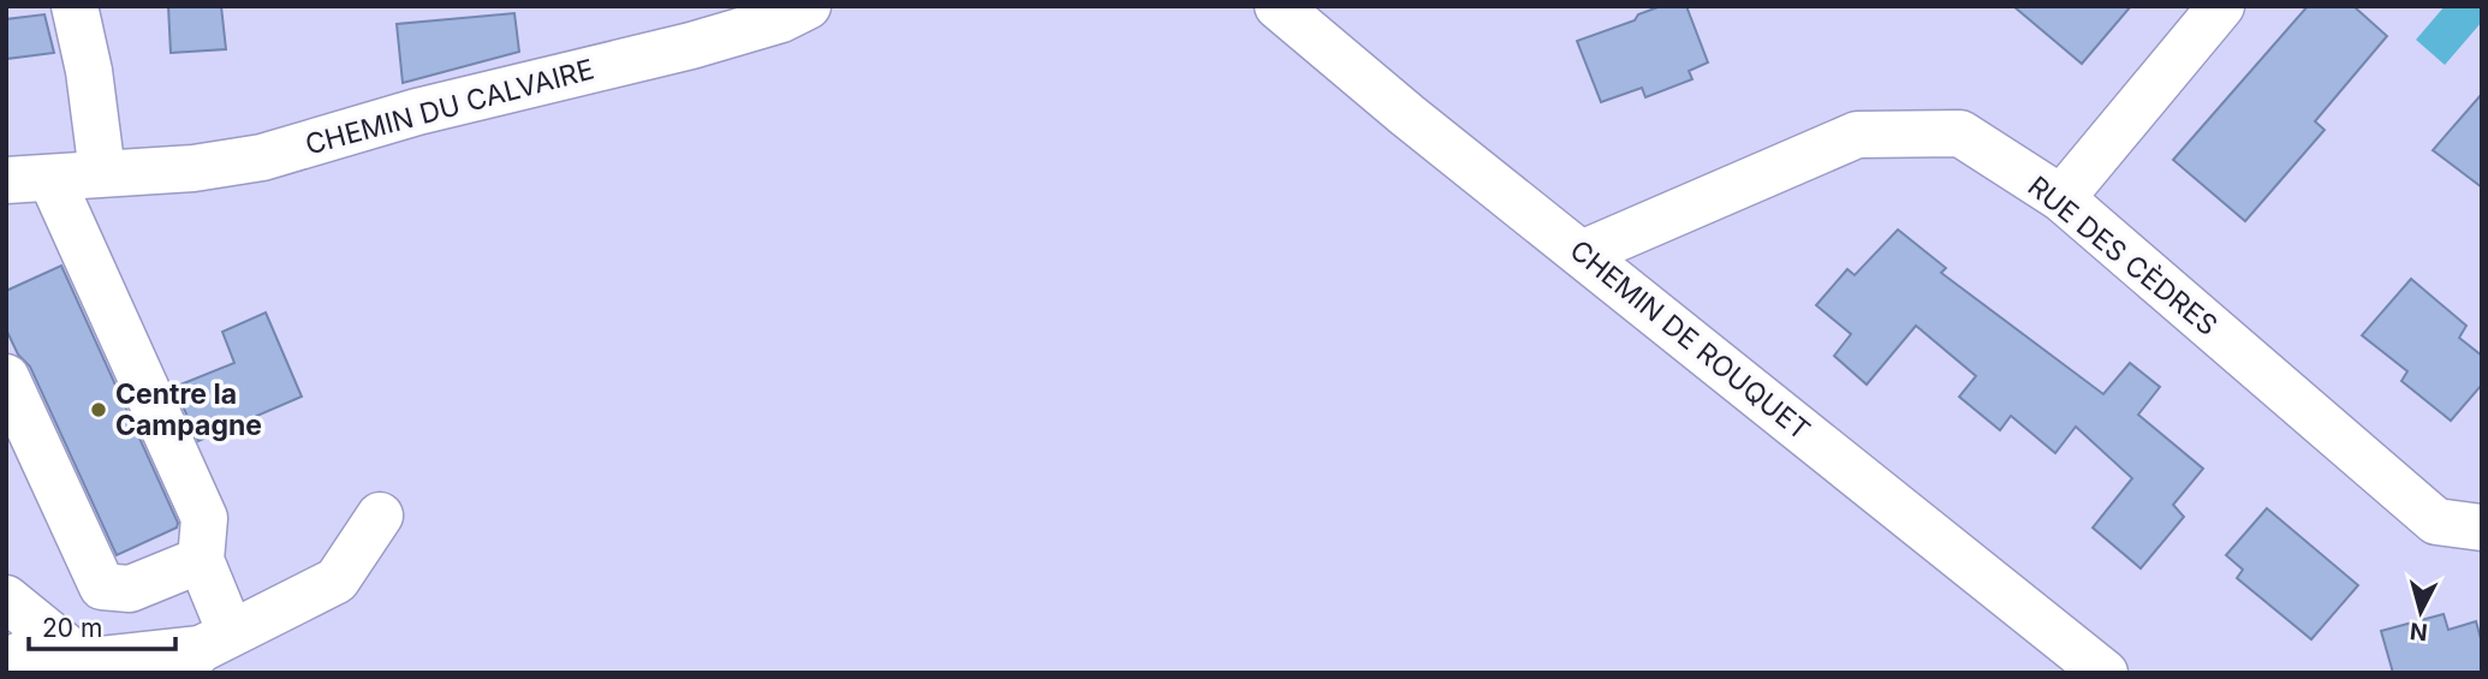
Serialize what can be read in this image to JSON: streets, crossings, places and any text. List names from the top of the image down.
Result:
{
  "streets": {
    "street": ["CHEMIN DU CALVAIRE", "RUE DES CÈDRES", "CHEMIN DE ROUQUET"]
  },
  "crossings": [
    ["RUE DES CÈDRES", "CHEMIN DE ROUQUET"]
  ],
  "places": ["Centre la Campagne"],
  "scale_bar": "20 m",
  "north": "bottom"
}
